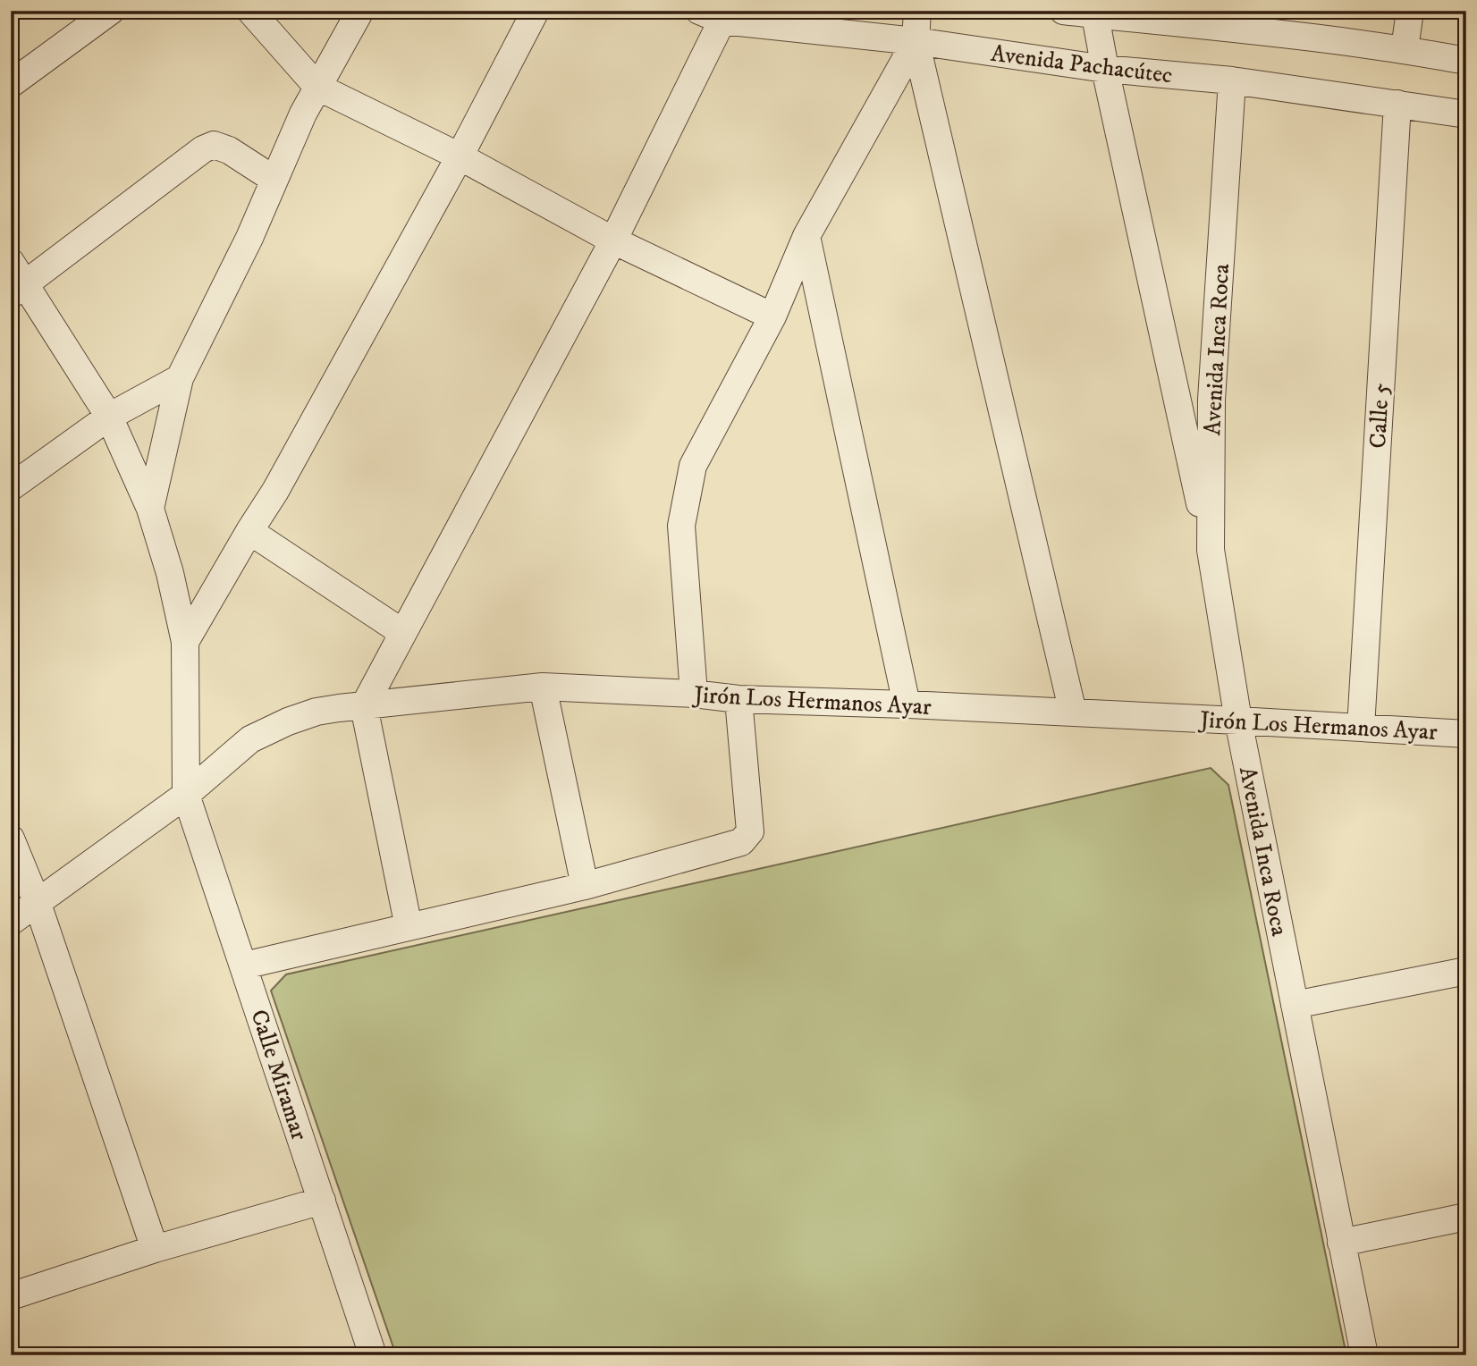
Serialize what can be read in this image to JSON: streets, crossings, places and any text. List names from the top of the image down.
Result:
{
  "streets": {
    "street": [
      "Avenida Pachacútec",
      "Avenida Inca Roca",
      "Calle 5",
      "Jirón Los Hermanos Ayar",
      "Calle Miramar"
    ]
  },
  "crossings": [
    ["Avenida Pachacútec", "Avenida Inca Roca"],
    ["Avenida Pachacútec", "Calle 5"],
    ["Avenida Inca Roca", "Jirón Los Hermanos Ayar"],
    ["Calle 5", "Jirón Los Hermanos Ayar"],
    ["Jirón Los Hermanos Ayar", "Calle Miramar"]
  ]
}
